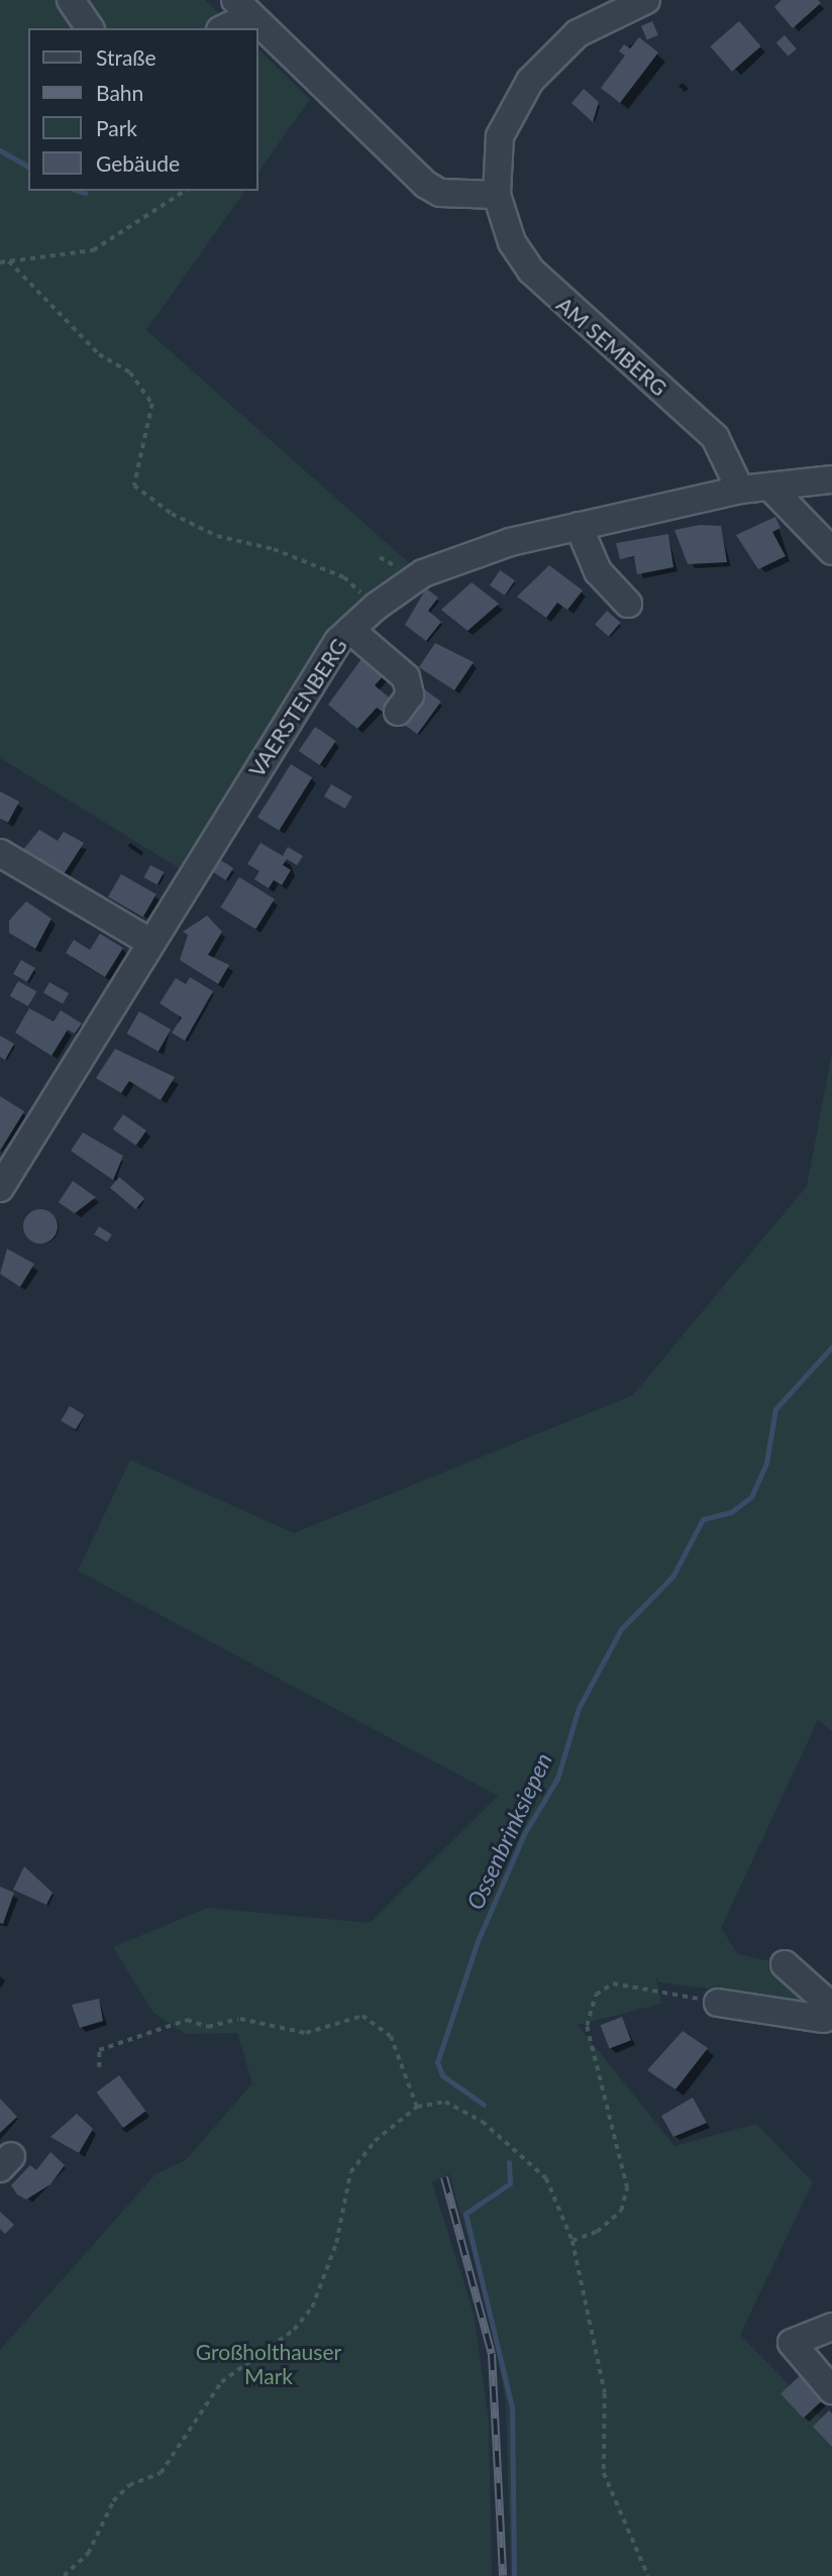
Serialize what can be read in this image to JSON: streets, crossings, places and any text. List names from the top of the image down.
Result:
{
  "streets": {
    "street": ["AM SEMBERG", "VAERSTENBERG"]
  },
  "crossings": [
    ["AM SEMBERG", "VAERSTENBERG"]
  ],
  "water": ["Ossenbrinksiepen"],
  "parks": ["Großholthauser Mark"],
  "legend": [
    "Straße",
    "Bahn",
    "Park",
    "Gebäude"
  ]
}
